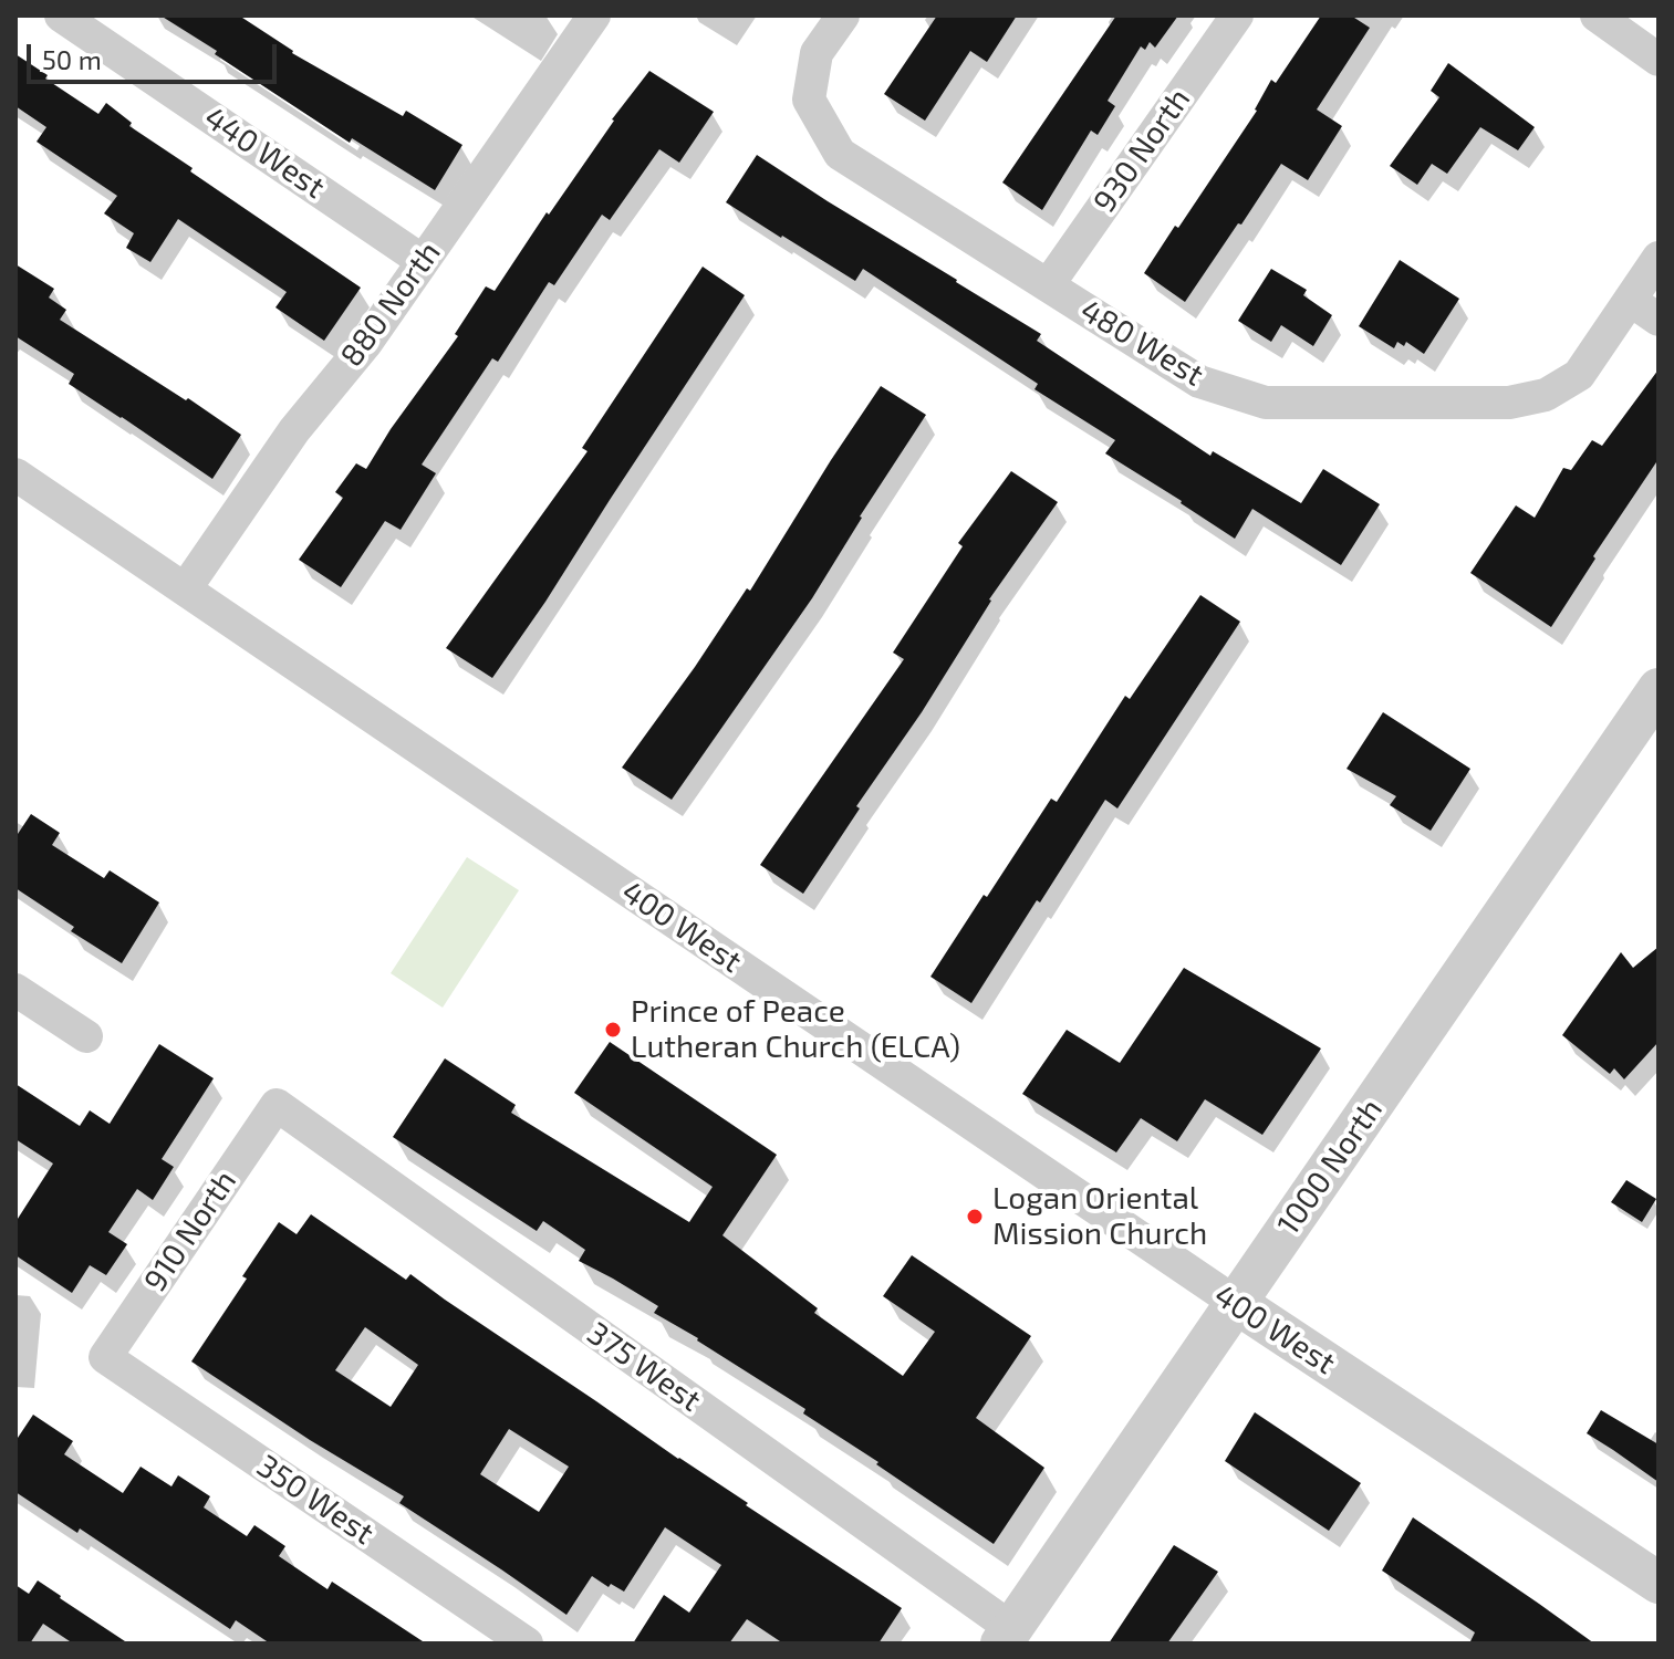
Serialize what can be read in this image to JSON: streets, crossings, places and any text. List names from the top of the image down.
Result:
{
  "streets": {
    "street": [
      "930 North",
      "440 West",
      "880 North",
      "480 West",
      "400 West",
      "1000 North",
      "910 North",
      "375 West",
      "350 West"
    ]
  },
  "crossings": [
    ["930 North", "480 West"],
    ["440 West", "880 North"],
    ["880 North", "400 West"],
    ["400 West", "1000 North"],
    ["1000 North", "375 West"],
    ["910 North", "375 West"],
    ["910 North", "350 West"]
  ],
  "places": ["Prince of Peace Lutheran Church (ELCA)", "Logan Oriental Mission Church"],
  "scale_bar": "50 m"
}
